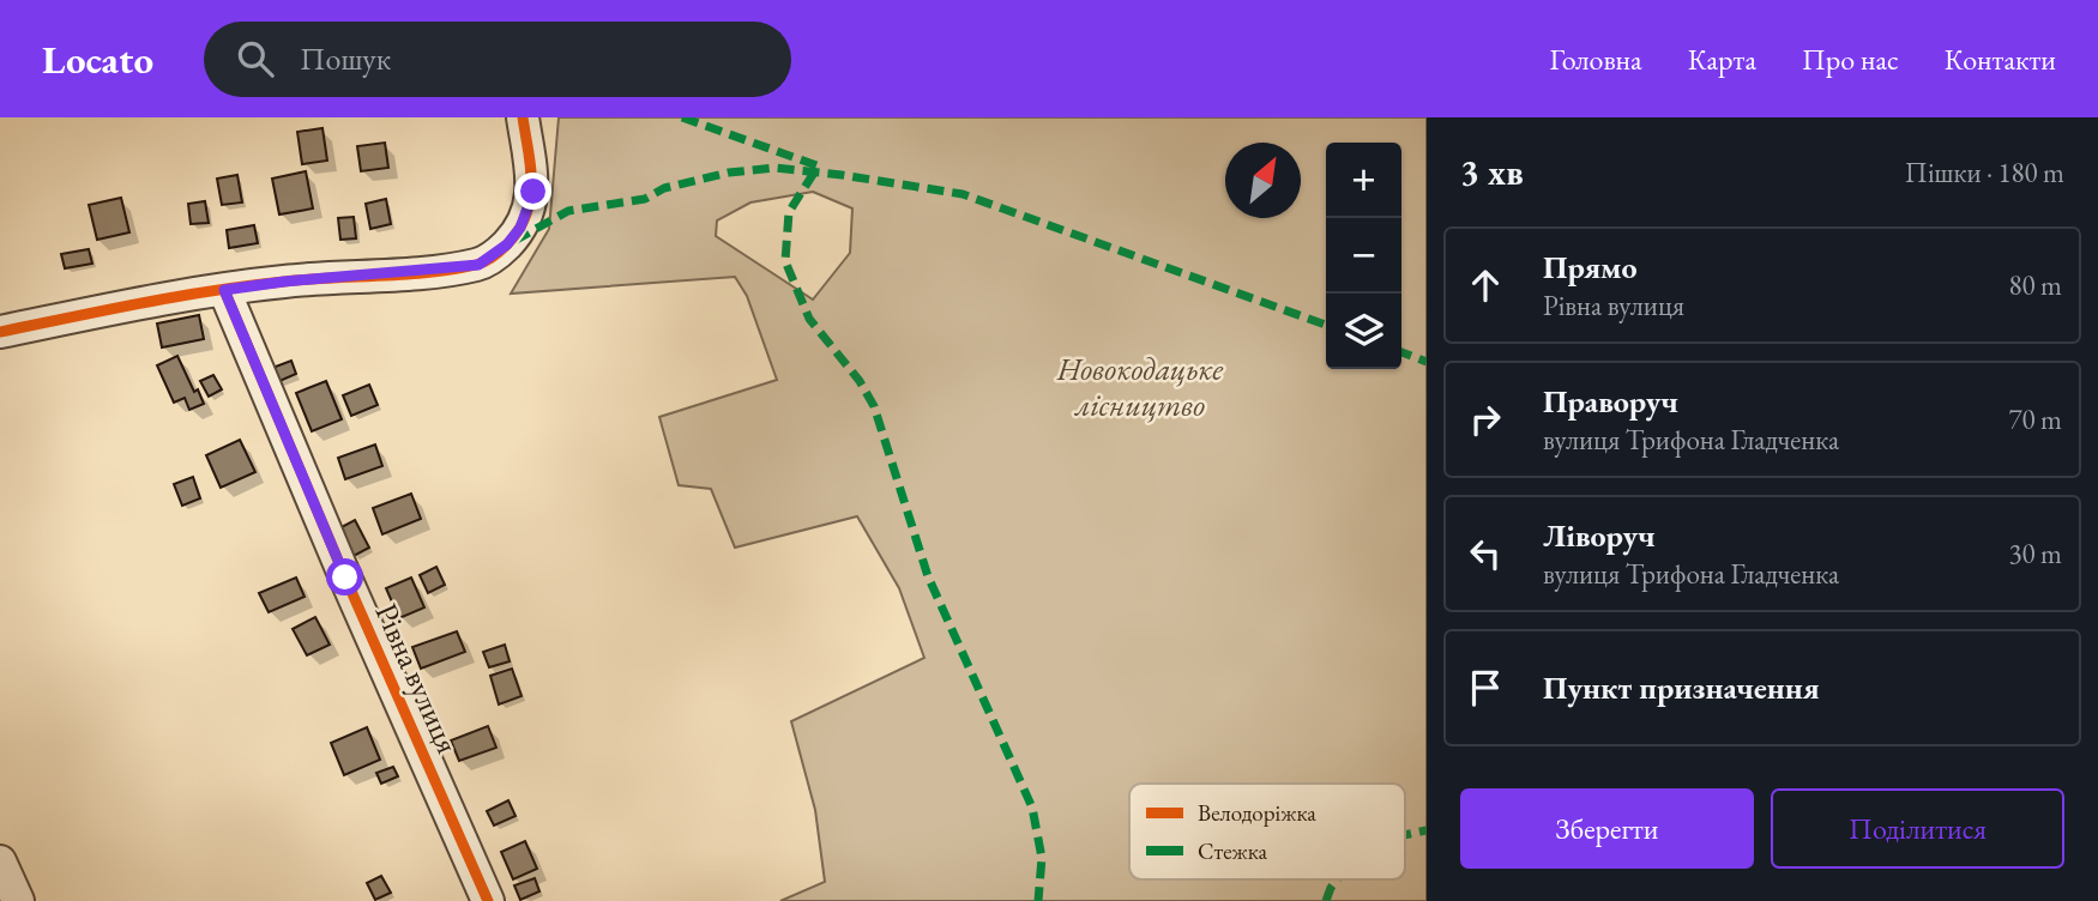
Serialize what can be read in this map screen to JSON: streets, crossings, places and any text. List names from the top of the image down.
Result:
{
  "streets": {
    "street": ["Рівна вулиця"]
  },
  "parks": ["Новокодацьке лісництво"],
  "legend": ["Велодоріжка", "Стежка"],
  "north": "top right",
  "page": {
    "header": "Locato",
    "search": "Пошук",
    "nav": [
      "Головна",
      "Карта",
      "Про нас",
      "Контакти"
    ],
    "heading": ["3 хв", "Пішки · 180 m"],
    "map_buttons": ["+", "−"],
    "list": [
      ["Прямо", "Рівна вулиця", "80 m"],
      ["Праворуч", "вулиця Трифона Гладченка", "70 m"],
      ["Ліворуч", "вулиця Трифона Гладченка", "30 m"],
      "Пункт призначення"
    ],
    "buttons": ["Зберегти", "Поділитися"]
  }
}
